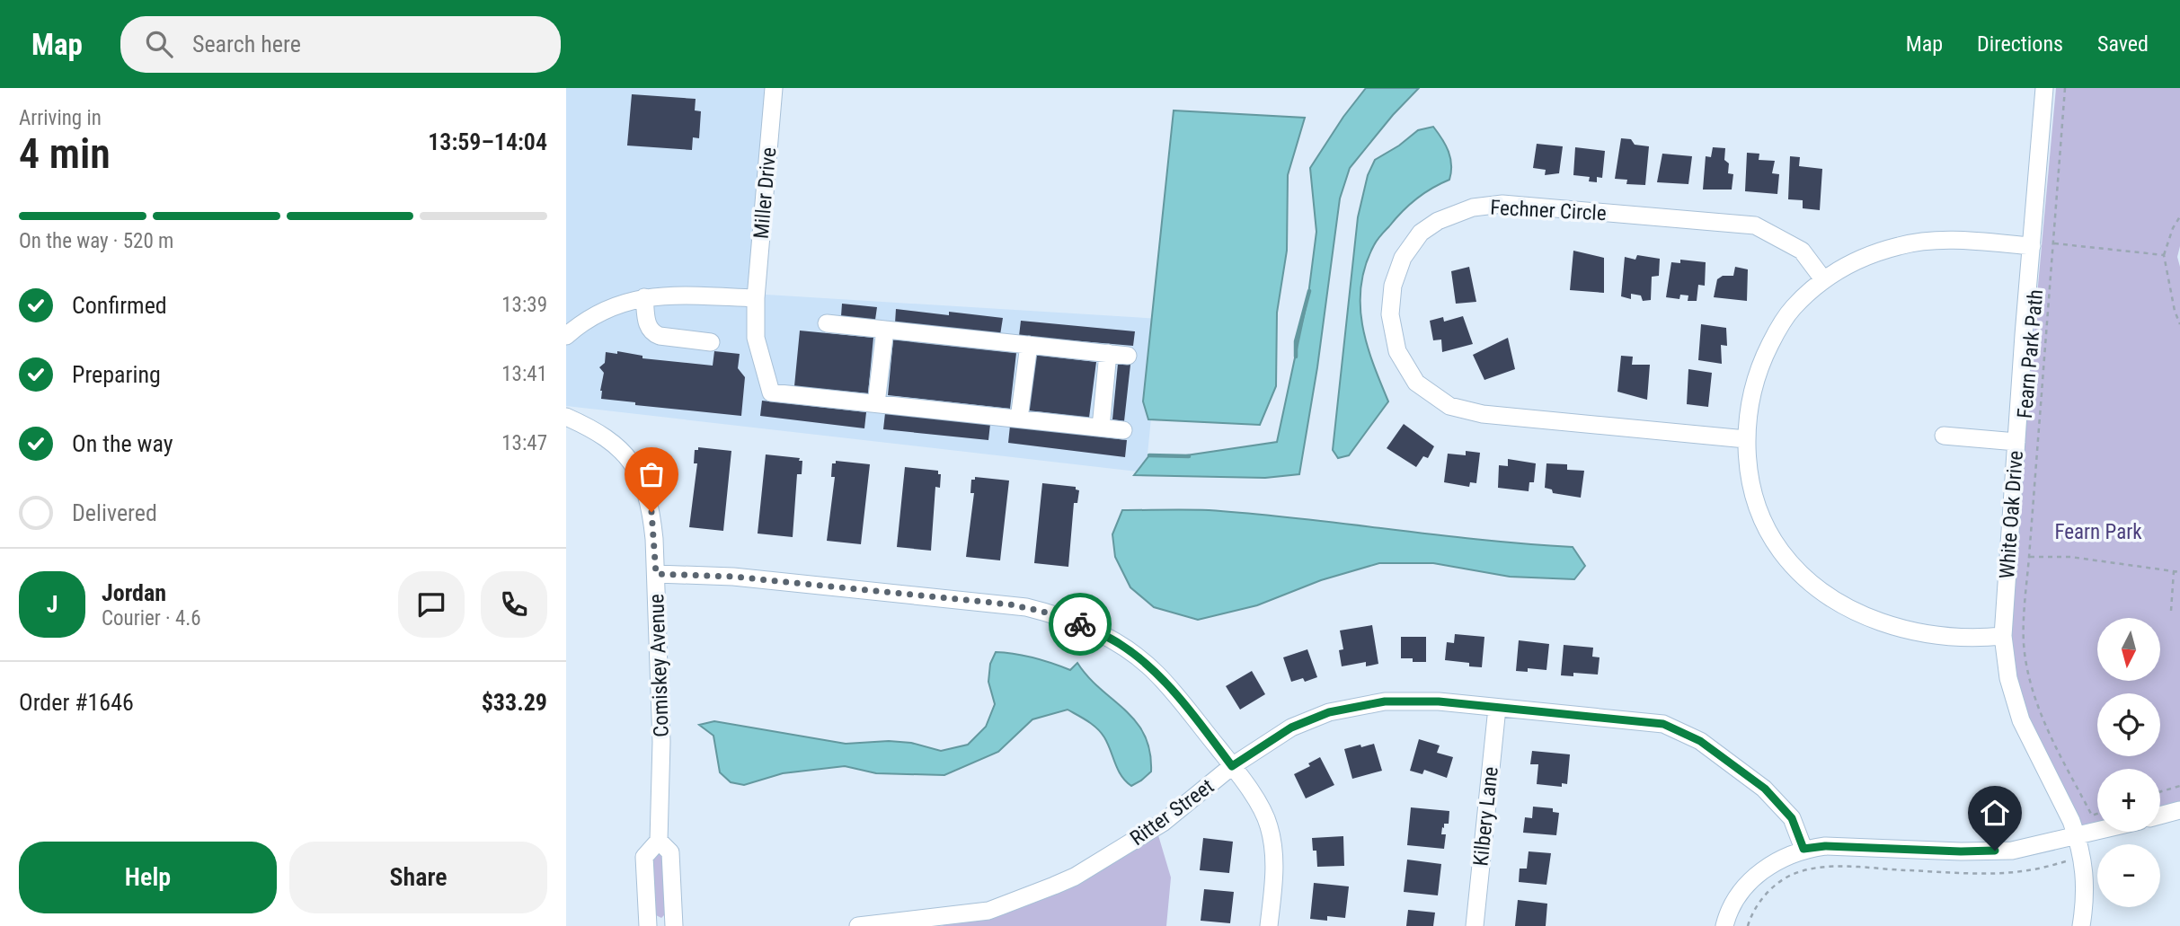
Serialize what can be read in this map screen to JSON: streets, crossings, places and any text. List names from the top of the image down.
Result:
{
  "streets": {
    "street": [
      "Miller Drive",
      "Fechner Circle",
      "White Oak Drive",
      "Comiskey Avenue",
      "Ritter Street",
      "Kilbery Lane"
    ],
    "path": ["Fearn Park Path"]
  },
  "crossings": [
    ["Ritter Street", "Kilbery Lane"]
  ],
  "parks": ["Fearn Park"],
  "north": "bottom",
  "page": {
    "header": "Map",
    "search": "Search here",
    "nav": ["Map", "Directions", "Saved"],
    "heading": ["4 min", "Arriving in", "13:59–14:04"],
    "panel": [
      "Jordan",
      "Courier · 4.6",
      "Order #1646",
      "$33.29"
    ],
    "bar": "On the way · 520 m",
    "list": [
      ["Confirmed", "13:39"],
      ["Preparing", "13:41"],
      ["On the way", "13:47"],
      "Delivered"
    ],
    "round": "J",
    "map_buttons": ["+", "−"],
    "buttons": ["Help", "Share"]
  }
}
